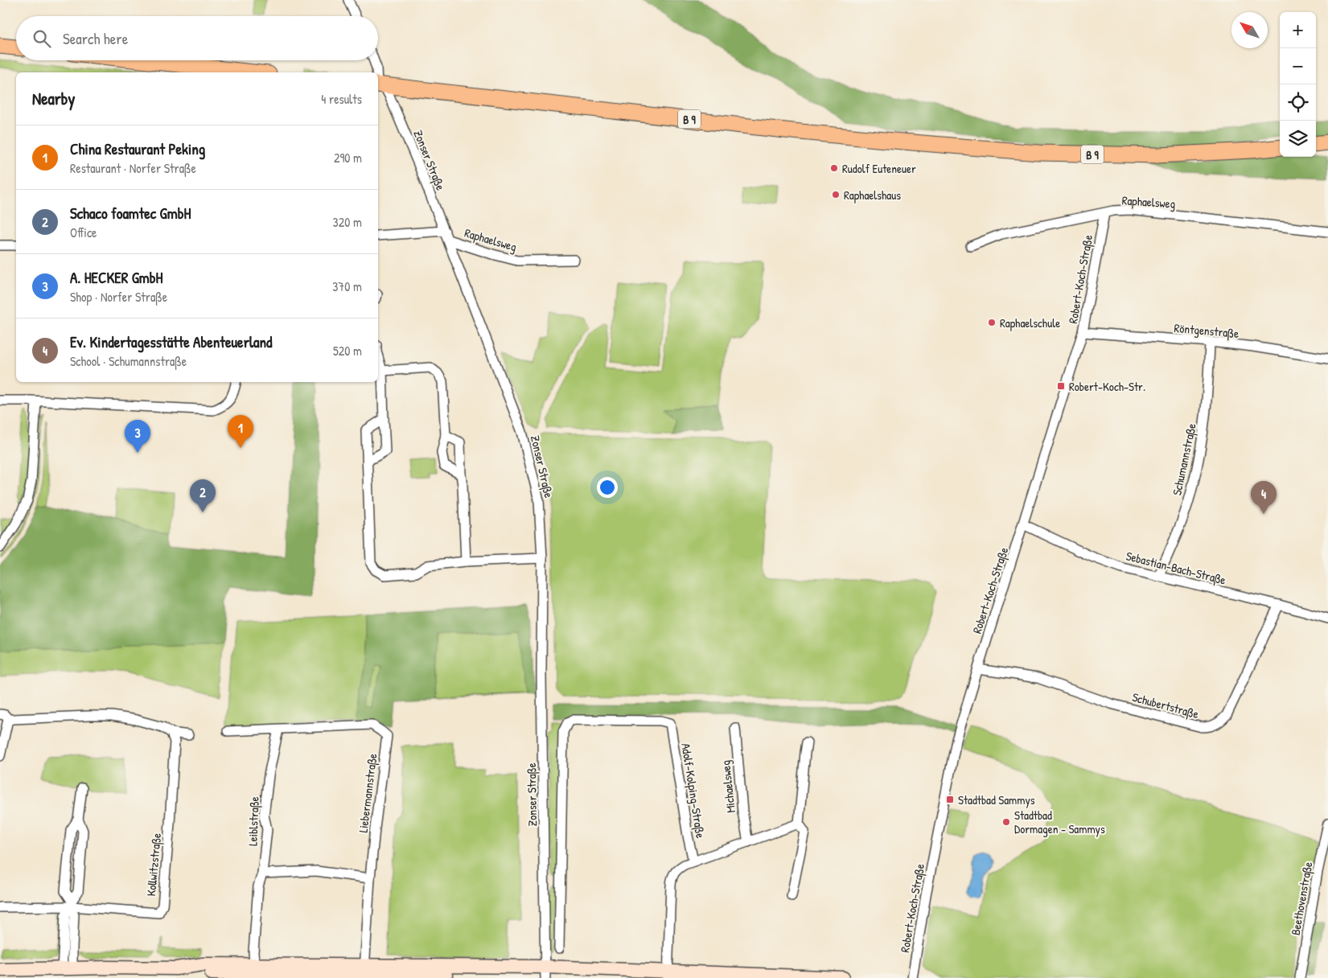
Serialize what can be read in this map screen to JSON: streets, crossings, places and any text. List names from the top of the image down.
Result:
{
  "streets": {
    "main road": ["B 9"],
    "street": [
      "Zonser Straße",
      "Raphaelsweg",
      "Robert-Koch-Straße",
      "Röntgenstraße",
      "Schumannstraße",
      "Sebastian-Bach-Straße",
      "Schubertstraße",
      "Michaelsweg",
      "Adolf-Kolping-Straße",
      "Liebermannstraße",
      "Leiblstraße",
      "Kollwitzstraße",
      "Beethovenstraße"
    ]
  },
  "crossings": [
    ["B 9", "Zonser Straße"],
    ["Zonser Straße", "Raphaelsweg"],
    ["Raphaelsweg", "Robert-Koch-Straße"],
    ["Robert-Koch-Straße", "Röntgenstraße"],
    ["Robert-Koch-Straße", "Sebastian-Bach-Straße"],
    ["Robert-Koch-Straße", "Schubertstraße"],
    ["Röntgenstraße", "Schumannstraße"],
    ["Schumannstraße", "Sebastian-Bach-Straße"],
    ["Sebastian-Bach-Straße", "Schubertstraße"],
    ["Liebermannstraße", "Leiblstraße"]
  ],
  "places": {
    "other": [
      "Rudolf Euteneuer",
      "Raphaelshaus",
      "Raphaelschule",
      "Stadtbad Dormagen - Sammys"
    ],
    "transit": ["Robert-Koch-Str.", "Stadtbad Sammys"]
  },
  "north": "top left",
  "page": {
    "map_buttons": ["+", "−"],
    "search": "Search here",
    "heading": ["Nearby", "4 results"],
    "list": [
      {
        "mark": "1",
        "name": "China Restaurant Peking",
        "note": "Restaurant · Norfer Straße",
        "value": "290 m"
      },
      {
        "mark": "2",
        "name": "Schaco foamtec GmbH",
        "note": "Office",
        "value": "320 m"
      },
      {
        "mark": "3",
        "name": "A. HECKER GmbH",
        "note": "Shop · Norfer Straße",
        "value": "370 m"
      },
      {
        "mark": "4",
        "name": "Ev. Kindertagesstätte Abenteuerland",
        "note": "School · Schumannstraße",
        "value": "520 m"
      }
    ],
    "pins": [
      "1",
      "3",
      "2",
      "4"
    ]
  }
}
